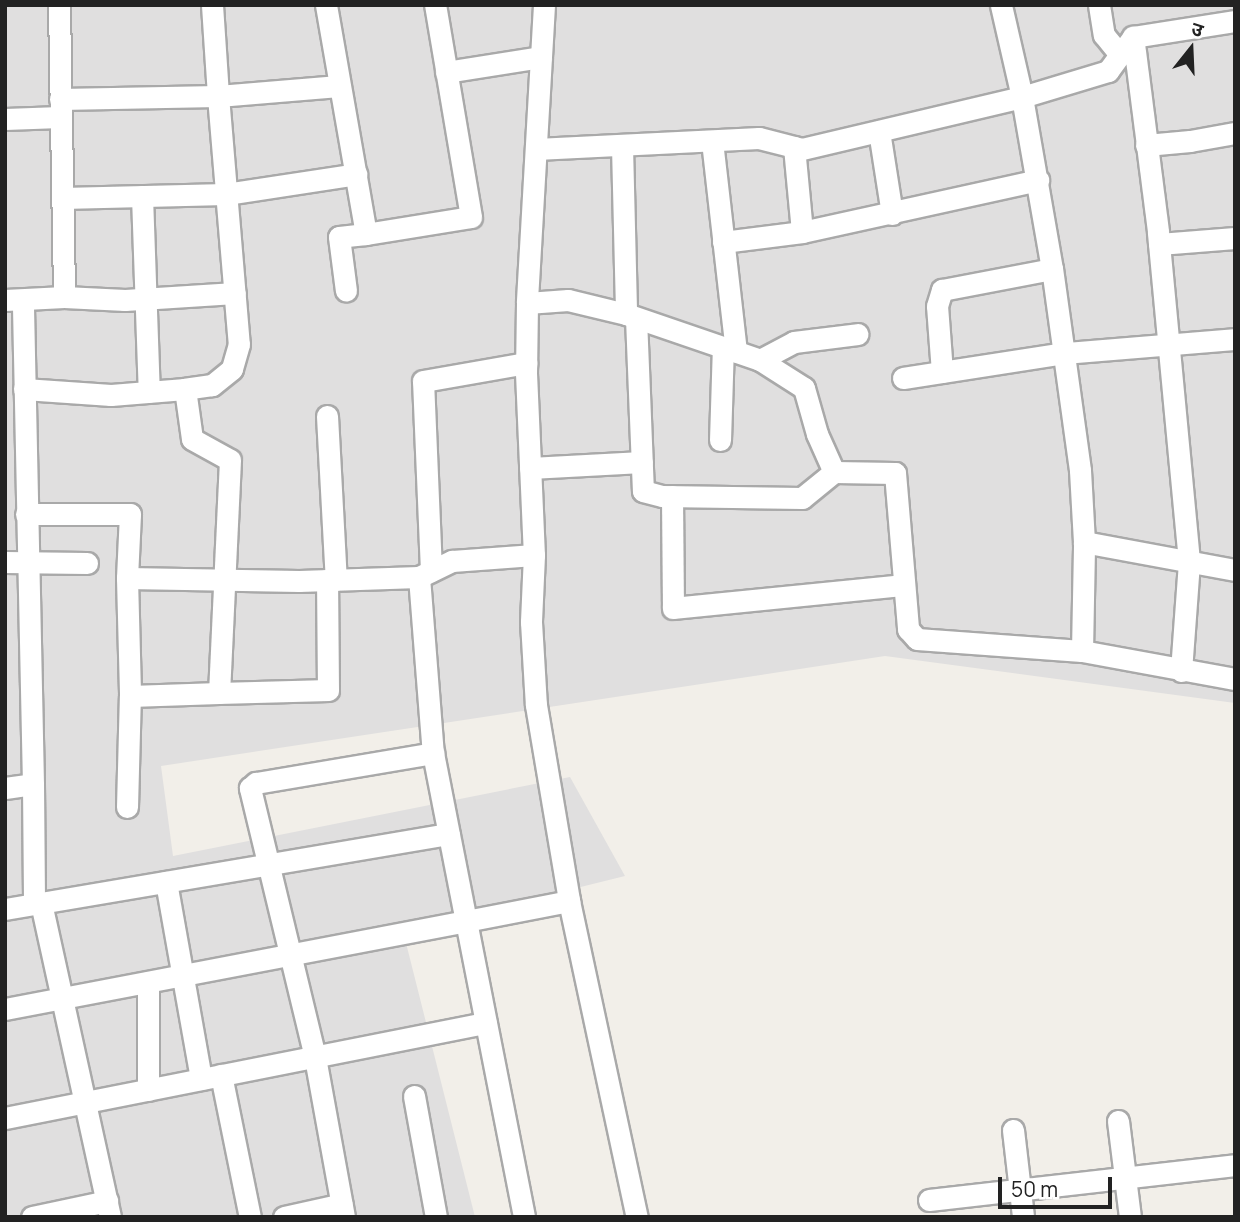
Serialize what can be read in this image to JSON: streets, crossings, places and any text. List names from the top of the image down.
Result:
{
  "scale_bar": "50 m",
  "north": "top"
}
